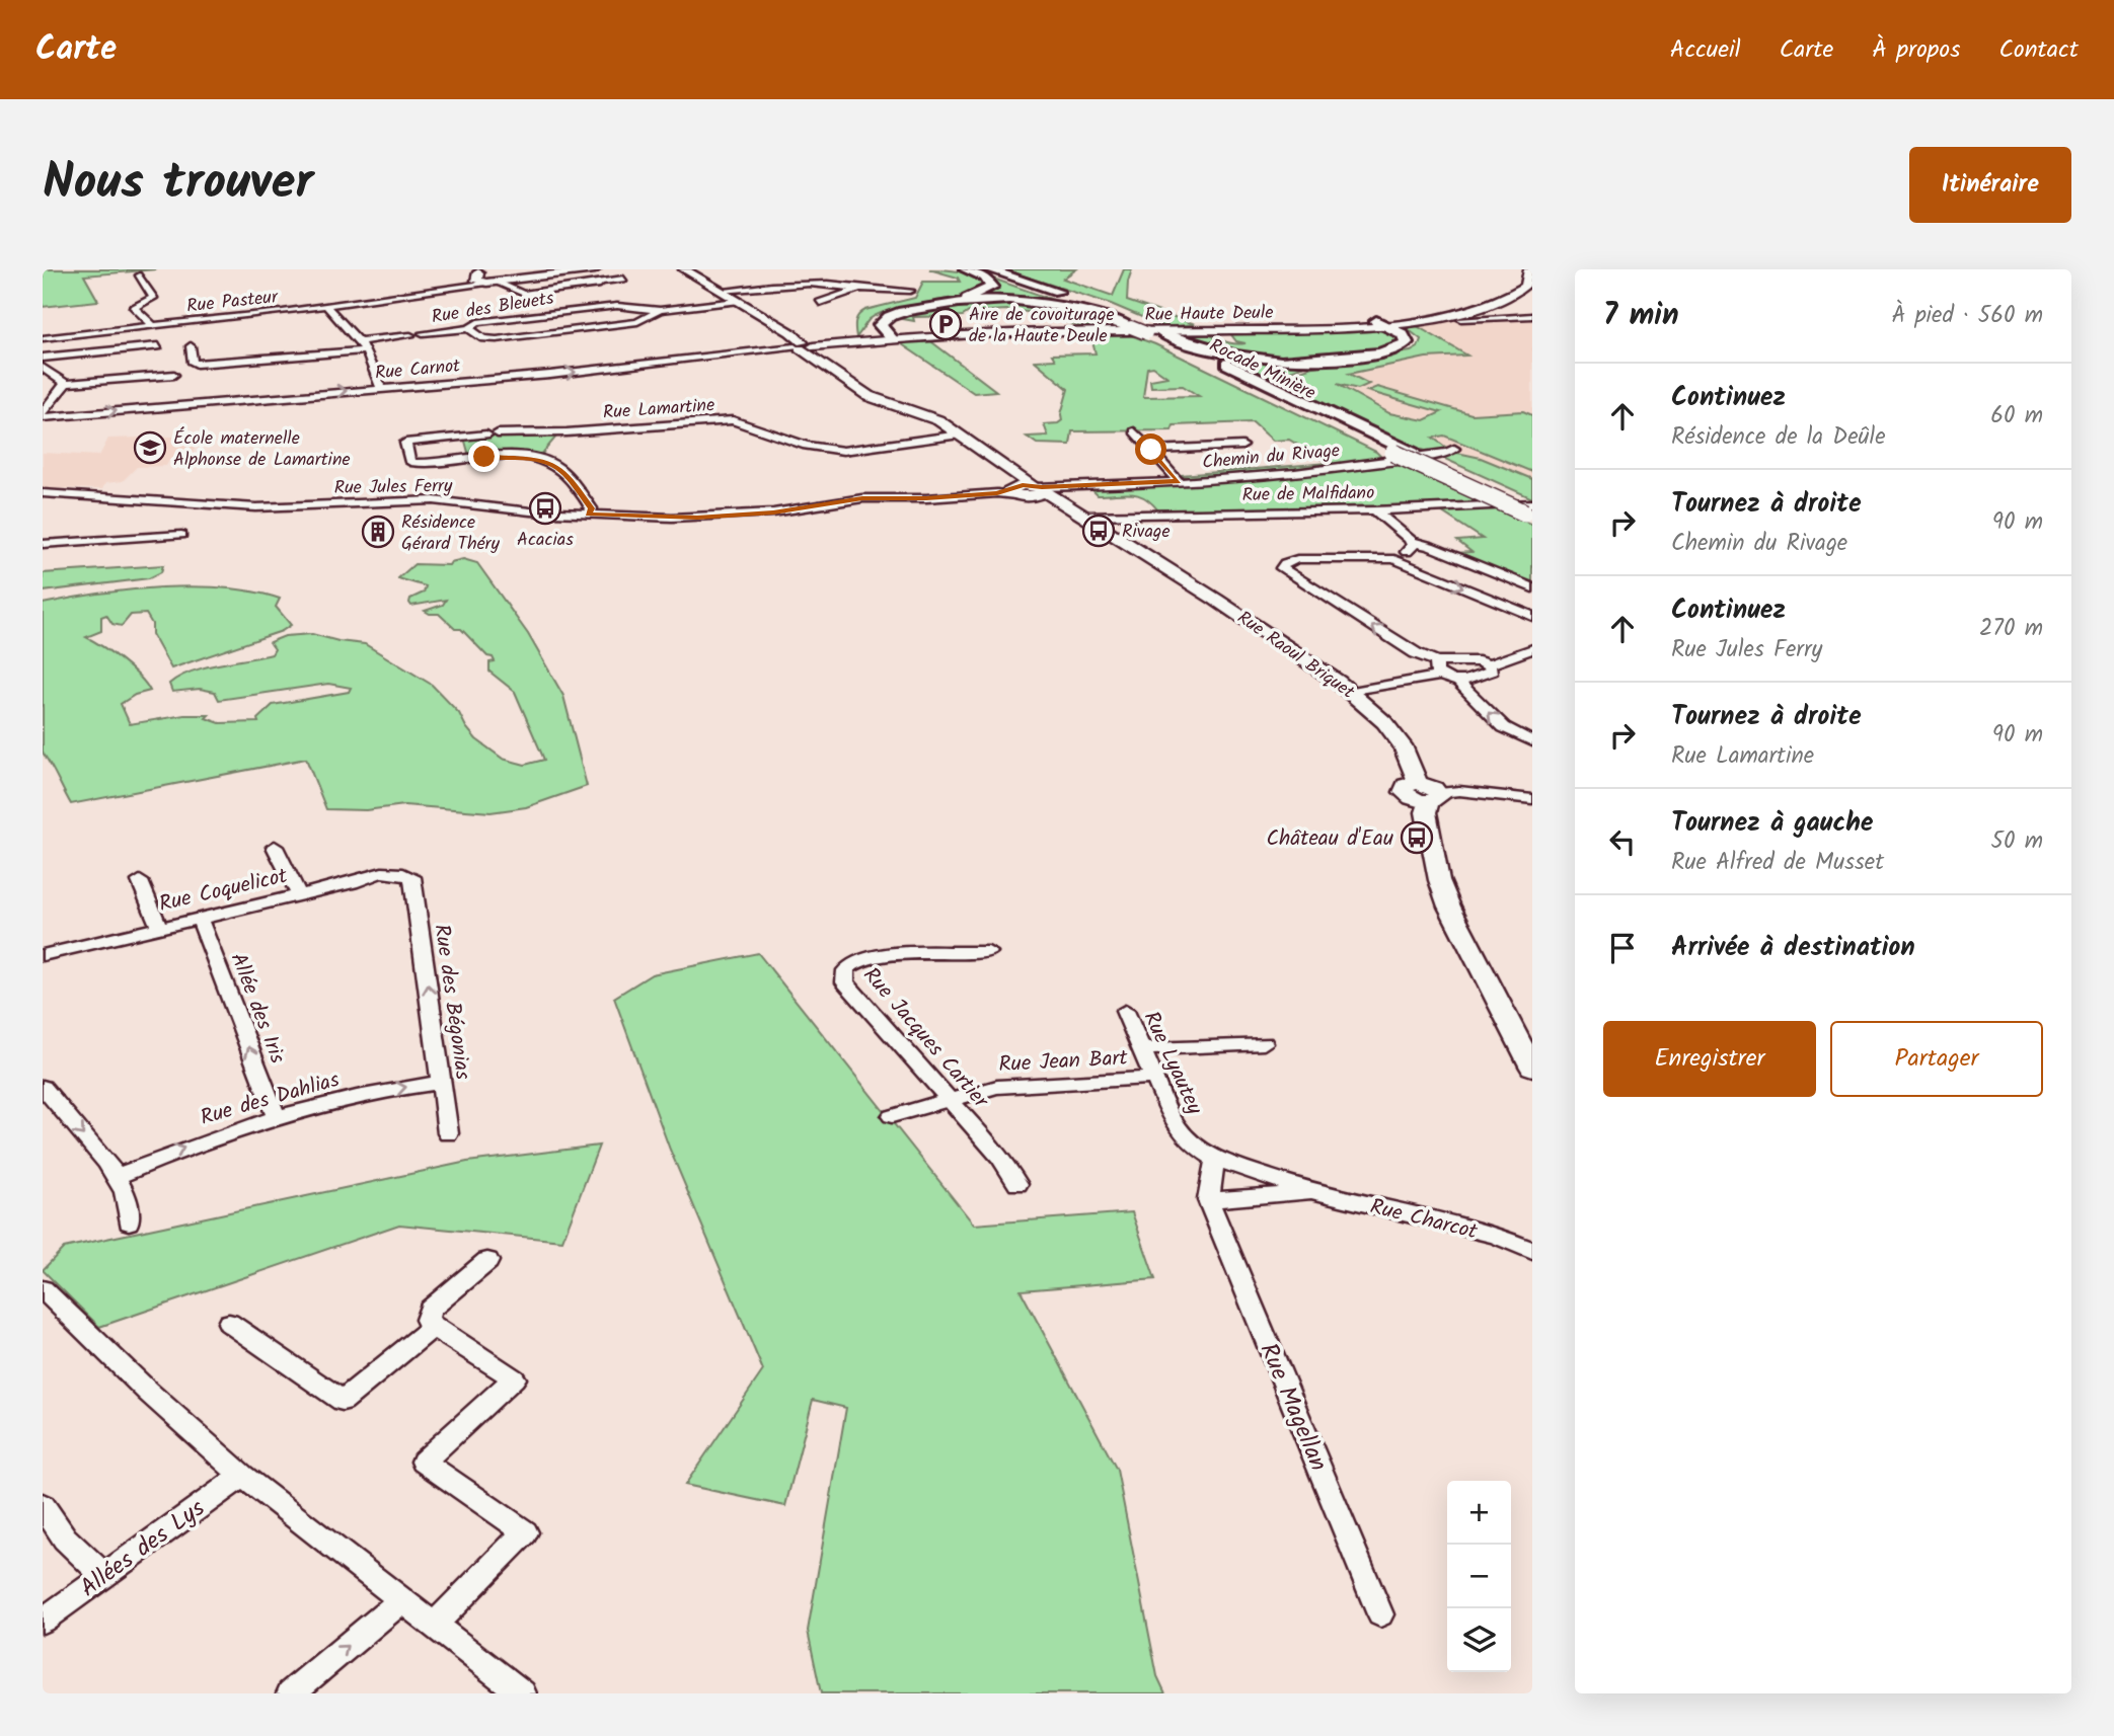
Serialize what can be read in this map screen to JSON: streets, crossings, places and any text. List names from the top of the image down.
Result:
{
  "streets": {
    "highway": ["Rocade Minière"],
    "main road": ["Rue Pasteur", "Rue Haute Deule", "Rue Raoul Briquet"],
    "street": [
      "Rue des Bleuets",
      "Rue Carnot",
      "Rue Lamartine",
      "Chemin du Rivage",
      "Rue Jules Ferry",
      "Rue de Malfidano",
      "Rue Coquelicot",
      "Rue des Bégonias",
      "Allée des Iris",
      "Rue Jacques Cartier",
      "Rue Jean Bart",
      "Rue Lyautey",
      "Rue des Dahlias",
      "Rue Charcot",
      "Rue Magellan",
      "Allées des Lys"
    ]
  },
  "crossings": [
    ["Rue des Bleuets", "Rue Raoul Briquet"],
    ["Rue Haute Deule", "Rue Carnot"],
    ["Rue Haute Deule", "Rue Raoul Briquet"],
    ["Rue Carnot", "Rue Raoul Briquet"],
    ["Rocade Minière", "Rue de Malfidano"],
    ["Rue Lamartine", "Rue Jules Ferry"],
    ["Rue Lamartine", "Rue Raoul Briquet"],
    ["Chemin du Rivage", "Rue Jules Ferry"],
    ["Chemin du Rivage", "Rue Raoul Briquet"],
    ["Rue Jules Ferry", "Rue Raoul Briquet"],
    ["Rue de Malfidano", "Rue Raoul Briquet"],
    ["Rue Coquelicot", "Rue des Bégonias"],
    ["Rue Coquelicot", "Allée des Iris"],
    ["Rue des Bégonias", "Rue des Dahlias"],
    ["Allée des Iris", "Rue des Dahlias"],
    ["Rue Jacques Cartier", "Rue Jean Bart"],
    ["Rue Jean Bart", "Rue Lyautey"],
    ["Rue Lyautey", "Rue Charcot"],
    ["Rue Charcot", "Rue Magellan"]
  ],
  "one_way": ["Rue des Bégonias", "Allée des Iris", "Rue des Dahlias"],
  "places": {
    "parking": ["Aire de covoiturage de la Haute Deule"],
    "school or university": ["École maternelle Alphonse de Lamartine"],
    "bus stop": ["Acacias", "Rivage", "Château d'Eau"],
    "building": ["Résidence Gérard Théry"]
  },
  "page": {
    "header": "Carte",
    "nav": [
      "Accueil",
      "Carte",
      "À propos",
      "Contact"
    ],
    "title": "Nous trouver",
    "buttons": [
      "Itinéraire",
      ["Enregistrer", "Partager"]
    ],
    "heading": ["7 min", "À pied · 560 m"],
    "list": [
      ["Continuez", "Résidence de la Deûle", "60 m"],
      ["Tournez à droite", "Chemin du Rivage", "90 m"],
      ["Continuez", "Rue Jules Ferry", "270 m"],
      ["Tournez à droite", "Rue Lamartine", "90 m"],
      ["Tournez à gauche", "Rue Alfred de Musset", "50 m"],
      "Arrivée à destination"
    ],
    "map_buttons": ["+", "−"]
  }
}
